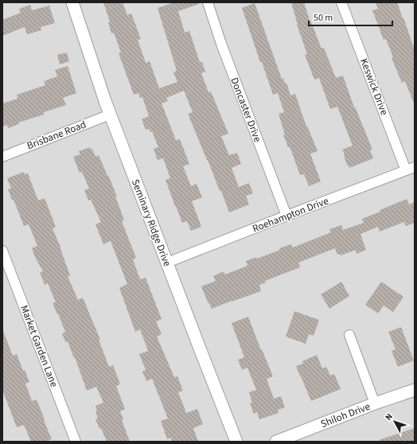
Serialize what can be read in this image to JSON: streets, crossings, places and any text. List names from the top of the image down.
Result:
{
  "streets": {
    "street": [
      "Keswick Drive",
      "Doncaster Drive",
      "Brisbane Road",
      "Roehampton Drive",
      "Seminary Ridge Drive",
      "Market Garden Lane",
      "Shiloh Drive"
    ]
  },
  "crossings": [
    ["Keswick Drive", "Roehampton Drive"],
    ["Doncaster Drive", "Roehampton Drive"],
    ["Brisbane Road", "Seminary Ridge Drive"],
    ["Roehampton Drive", "Seminary Ridge Drive"]
  ],
  "scale_bar": "50 m",
  "north": "top left"
}
